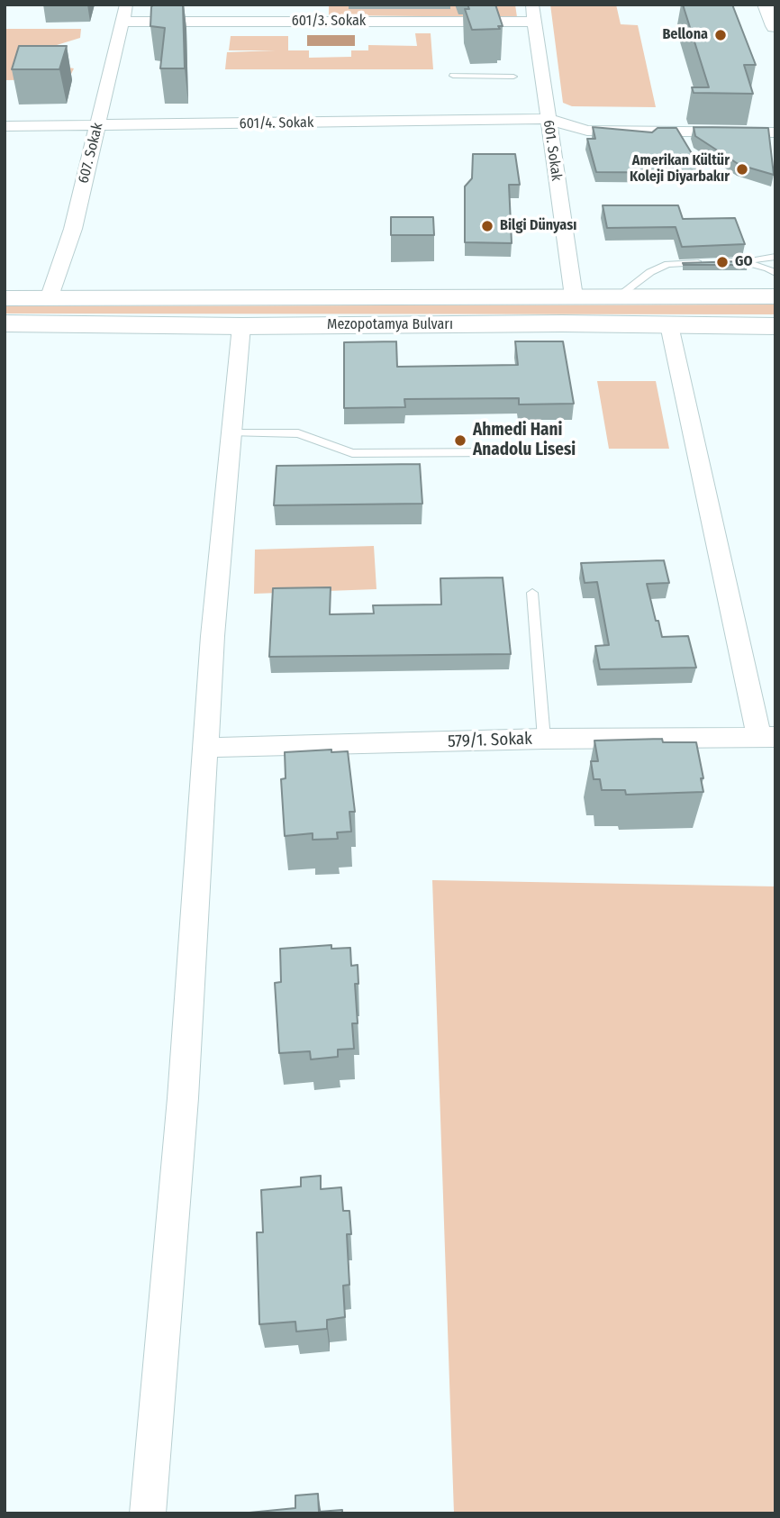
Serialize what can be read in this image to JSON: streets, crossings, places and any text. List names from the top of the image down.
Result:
{
  "streets": {
    "main road": ["Mezopotamya Bulvarı"],
    "street": [
      "601/3. Sokak",
      "601/4. Sokak",
      "601. Sokak",
      "607. Sokak",
      "579/1. Sokak"
    ]
  },
  "crossings": [
    ["601/3. Sokak", "601. Sokak"],
    ["601/3. Sokak", "607. Sokak"],
    ["601/4. Sokak", "601. Sokak"],
    ["601/4. Sokak", "607. Sokak"],
    ["601. Sokak", "Mezopotamya Bulvarı"],
    ["607. Sokak", "Mezopotamya Bulvarı"]
  ],
  "places": [
    "Bellona",
    "Amerikan Kültür Koleji Diyarbakır",
    "Bilgi Dünyası",
    "GO",
    "Ahmedi Hani Anadolu Lisesi"
  ]
}
